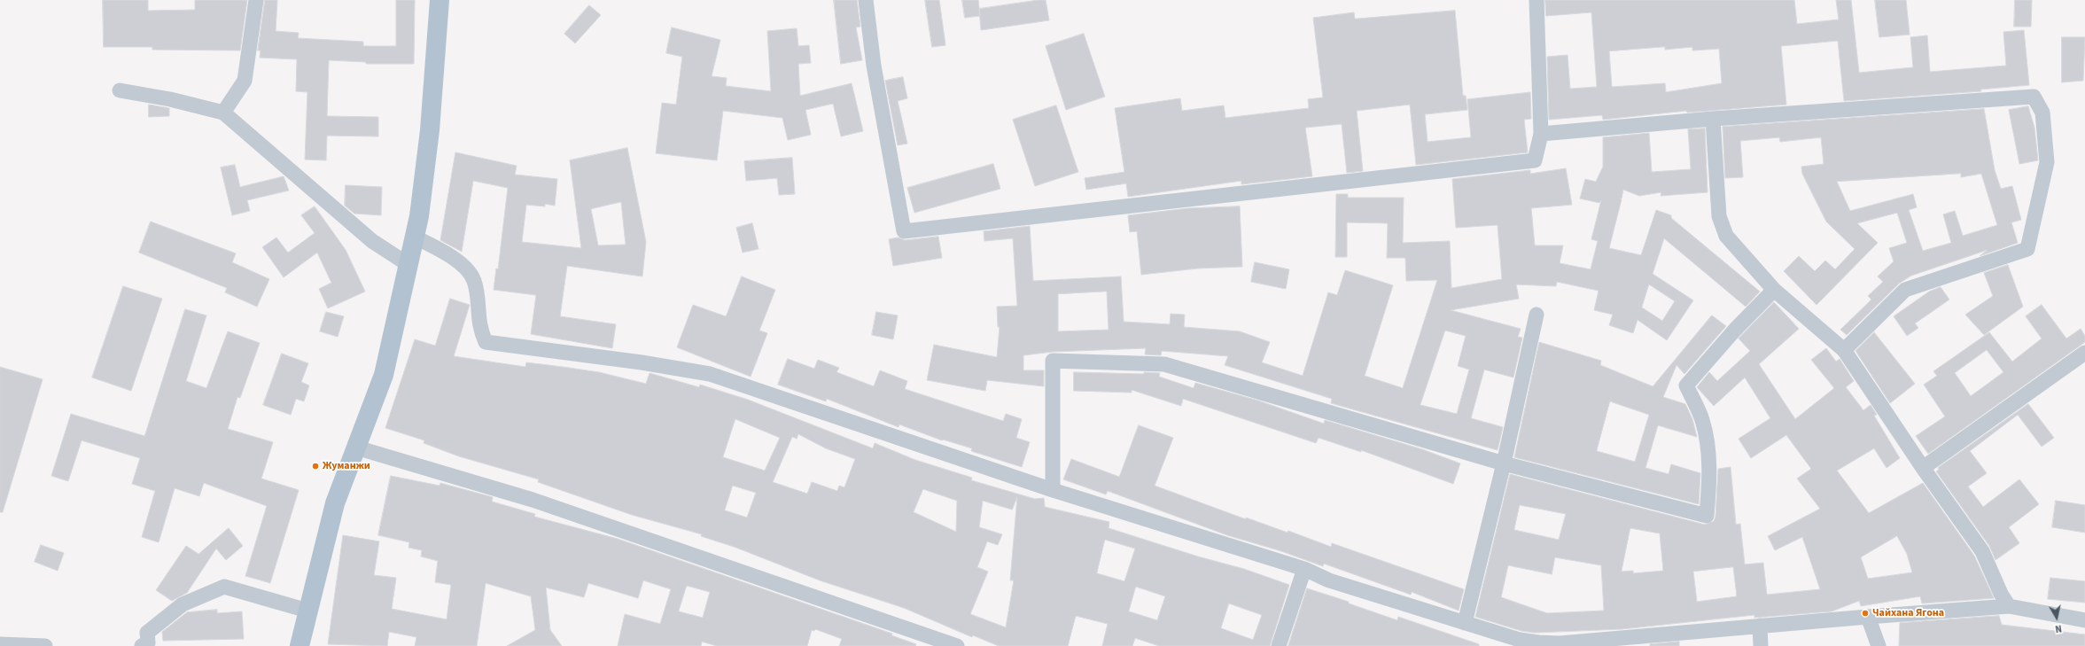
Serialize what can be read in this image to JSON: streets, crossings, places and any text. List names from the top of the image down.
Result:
{
  "places": ["Жуманжи", "Чайхана Ягона"],
  "north": "bottom"
}
